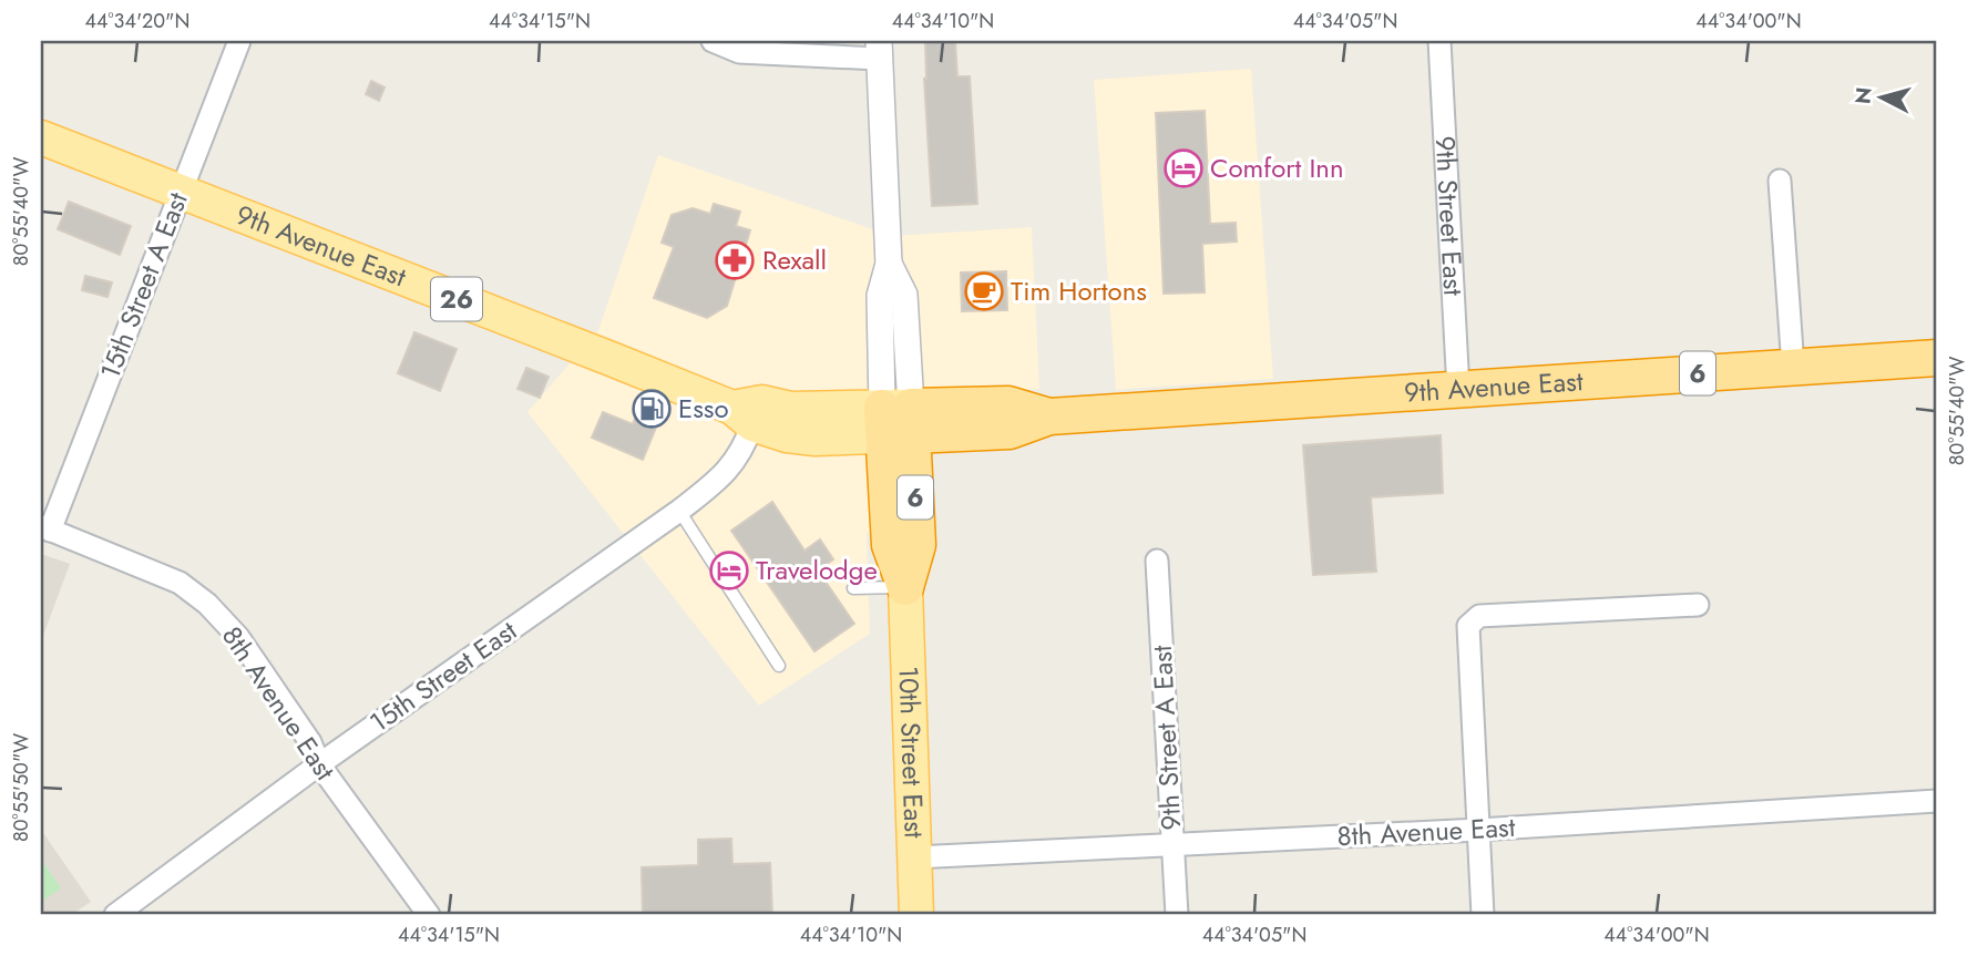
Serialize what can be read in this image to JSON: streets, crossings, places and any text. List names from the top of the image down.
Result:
{
  "streets": {
    "highway": ["9th Avenue East", "6", "10th Street East"],
    "main road": ["26"],
    "street": [
      "9th Street East",
      "15th Street A East",
      "15th Street East",
      "8th Avenue East",
      "9th Street A East"
    ]
  },
  "crossings": [
    ["9th Street East", "9th Avenue East"],
    ["9th Avenue East", "15th Street A East"],
    ["9th Avenue East", "15th Street East"],
    ["9th Avenue East", "10th Street East"],
    ["15th Street A East", "8th Avenue East"],
    ["15th Street East", "8th Avenue East"],
    ["8th Avenue East", "9th Street A East"],
    ["8th Avenue East", "10th Street East"]
  ],
  "places": {
    "hotel": ["Comfort Inn", "Travelodge"],
    "pharmacy": ["Rexall"],
    "cafe": ["Tim Hortons"],
    "fuel station": ["Esso"]
  },
  "north": "left",
  "coordinates": [
    "44°34'20\"N",
    "44°34'15\"N",
    "44°34'10\"N",
    "44°34'05\"N",
    "44°34'00\"N",
    "80°55'40\"W",
    "80°55'50\"W"
  ]
}
